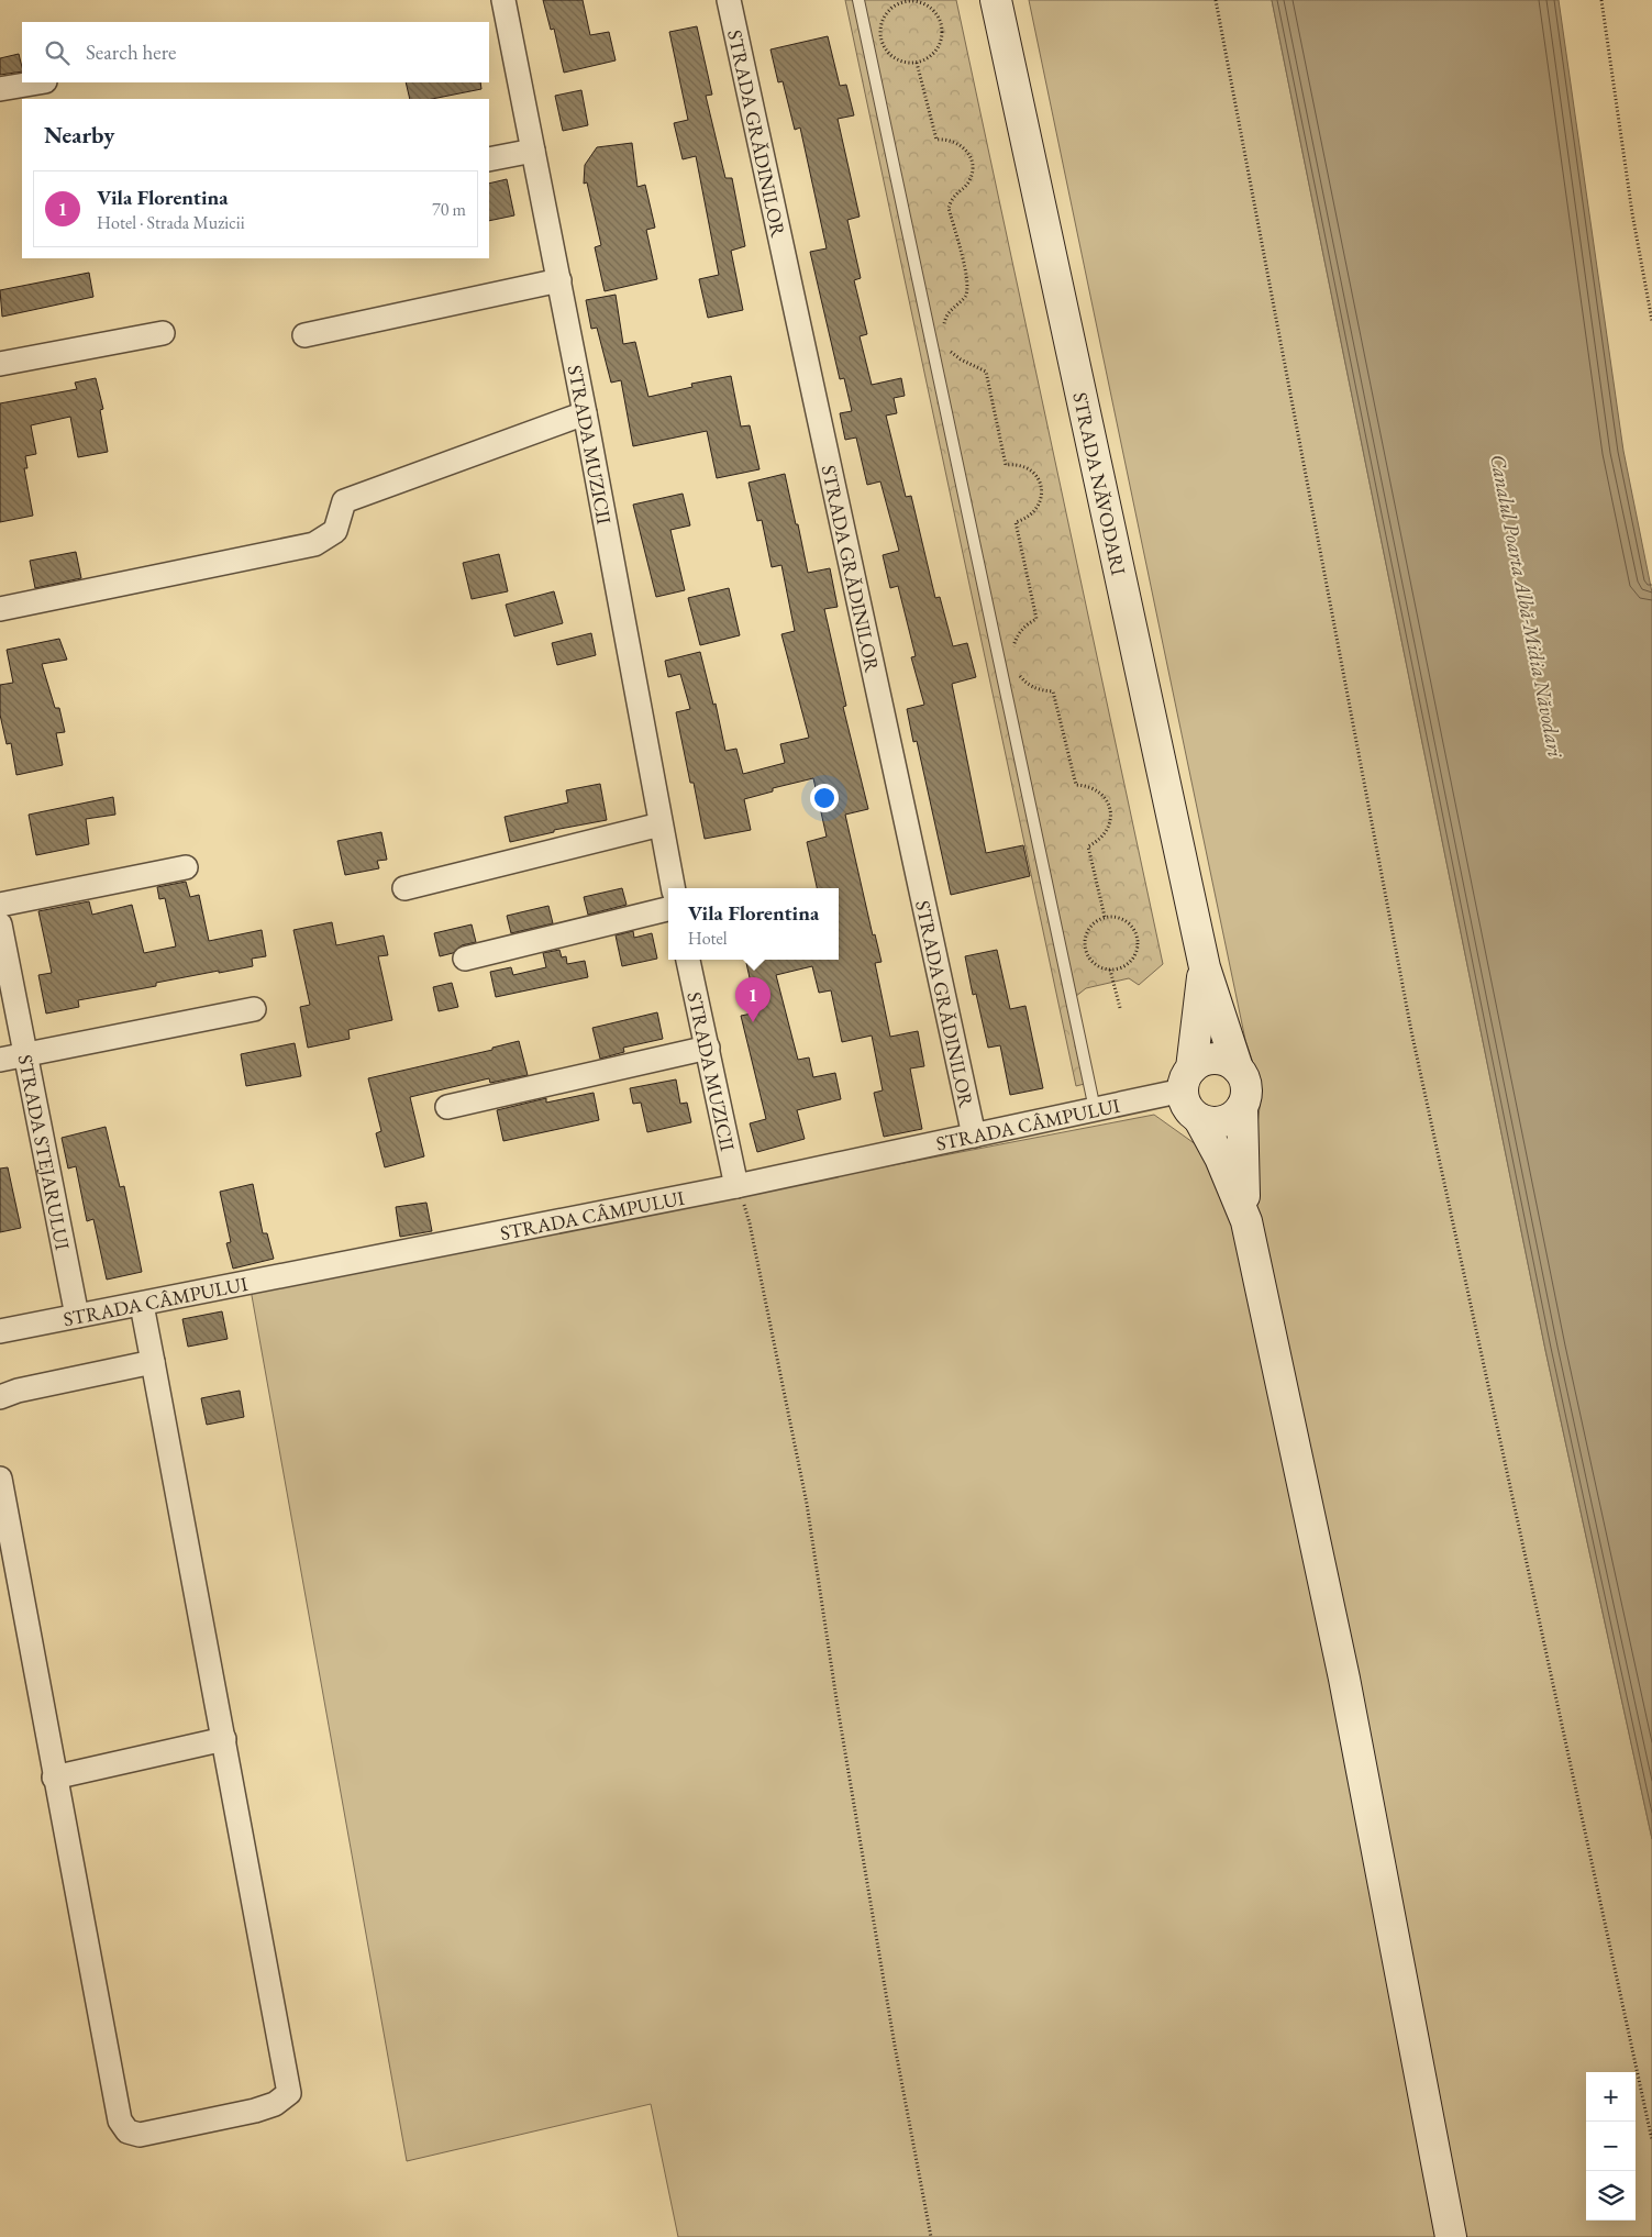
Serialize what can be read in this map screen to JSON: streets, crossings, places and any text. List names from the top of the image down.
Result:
{
  "streets": {
    "main road": ["STRADA NĂVODARI"],
    "street": [
      "STRADA GRĂDINILOR",
      "STRADA MUZICII",
      "STRADA CÂMPULUI",
      "STRADA STEJARULUI"
    ]
  },
  "crossings": [
    ["STRADA GRĂDINILOR", "STRADA CÂMPULUI"],
    ["STRADA MUZICII", "STRADA CÂMPULUI"],
    ["STRADA NĂVODARI", "STRADA CÂMPULUI"],
    ["STRADA CÂMPULUI", "STRADA STEJARULUI"]
  ],
  "water": ["Canalul Poarta Albă-Midia Năvodari"],
  "page": {
    "search": "Search here",
    "heading": "Nearby",
    "list": [
      {
        "mark": "1",
        "name": "Vila Florentina",
        "note": "Hotel · Strada Muzicii",
        "value": "70 m"
      }
    ],
    "popup": ["Vila Florentina", "Hotel"],
    "pins": "1",
    "map_buttons": ["+", "−"]
  }
}
